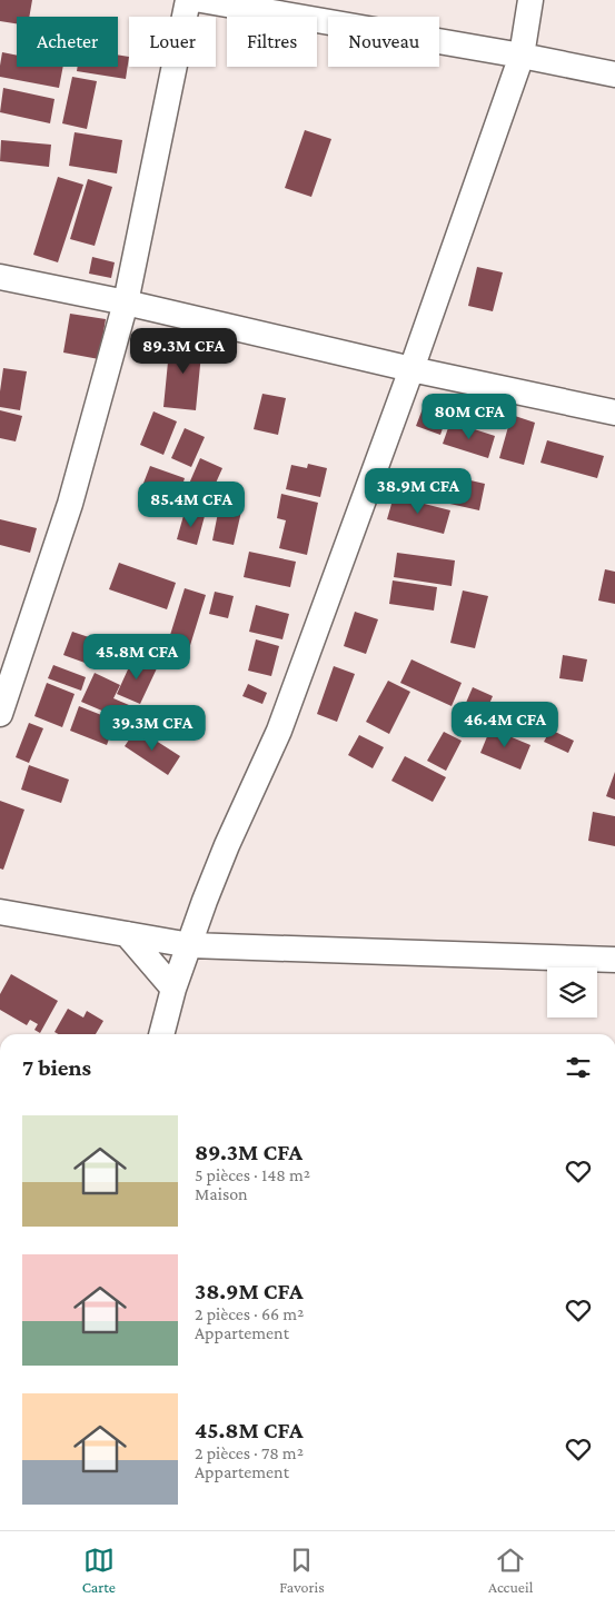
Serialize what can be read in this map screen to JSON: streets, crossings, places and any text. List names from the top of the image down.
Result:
{
  "page": {
    "chip": [
      "Acheter",
      "Louer",
      "Filtres",
      "Nouveau"
    ],
    "price": [
      "89.3M CFA",
      "80M CFA",
      "38.9M CFA",
      "85.4M CFA",
      "45.8M CFA",
      "46.4M CFA",
      "39.3M CFA"
    ],
    "heading": "7 biens",
    "list": [
      {
        "name": "89.3M CFA",
        "note": "5 pièces · 148 m² · Maison"
      },
      {
        "name": "38.9M CFA",
        "note": "2 pièces · 66 m² · Appartement"
      },
      {
        "name": "45.8M CFA",
        "note": "2 pièces · 78 m² · Appartement"
      }
    ],
    "tabs": ["Carte", "Favoris", "Accueil"]
  }
}
